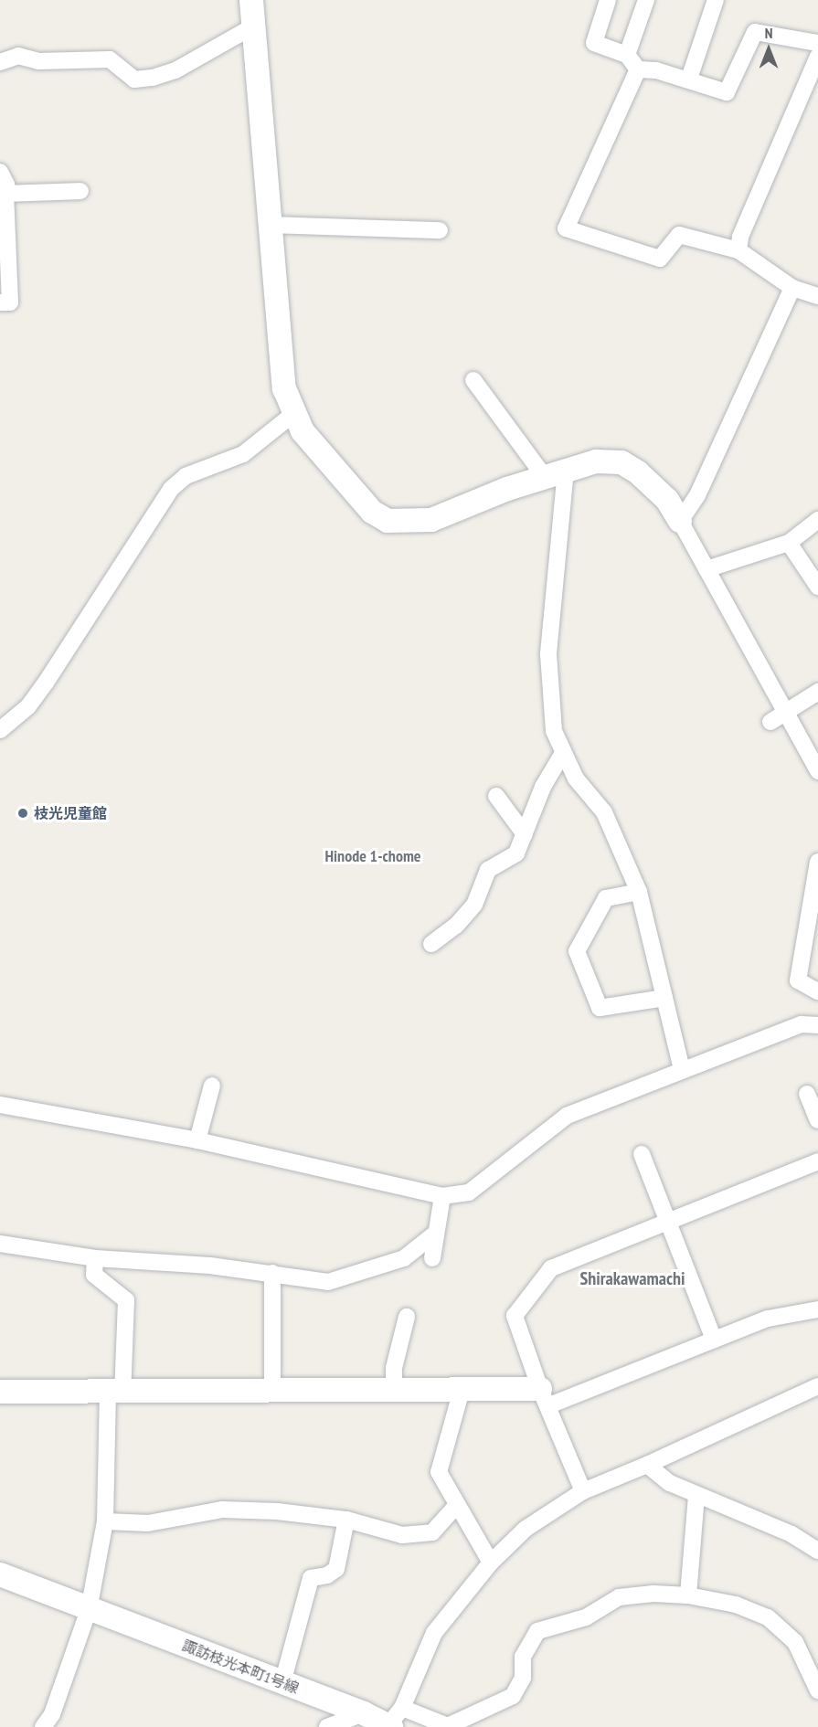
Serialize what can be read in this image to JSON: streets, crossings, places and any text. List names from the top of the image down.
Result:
{
  "streets": {
    "street": ["諏訪枝光本町1号線"]
  },
  "districts": ["Hinode 1-chome", "Shirakawamachi"],
  "places": ["枝光児童館"],
  "north": "top"
}
